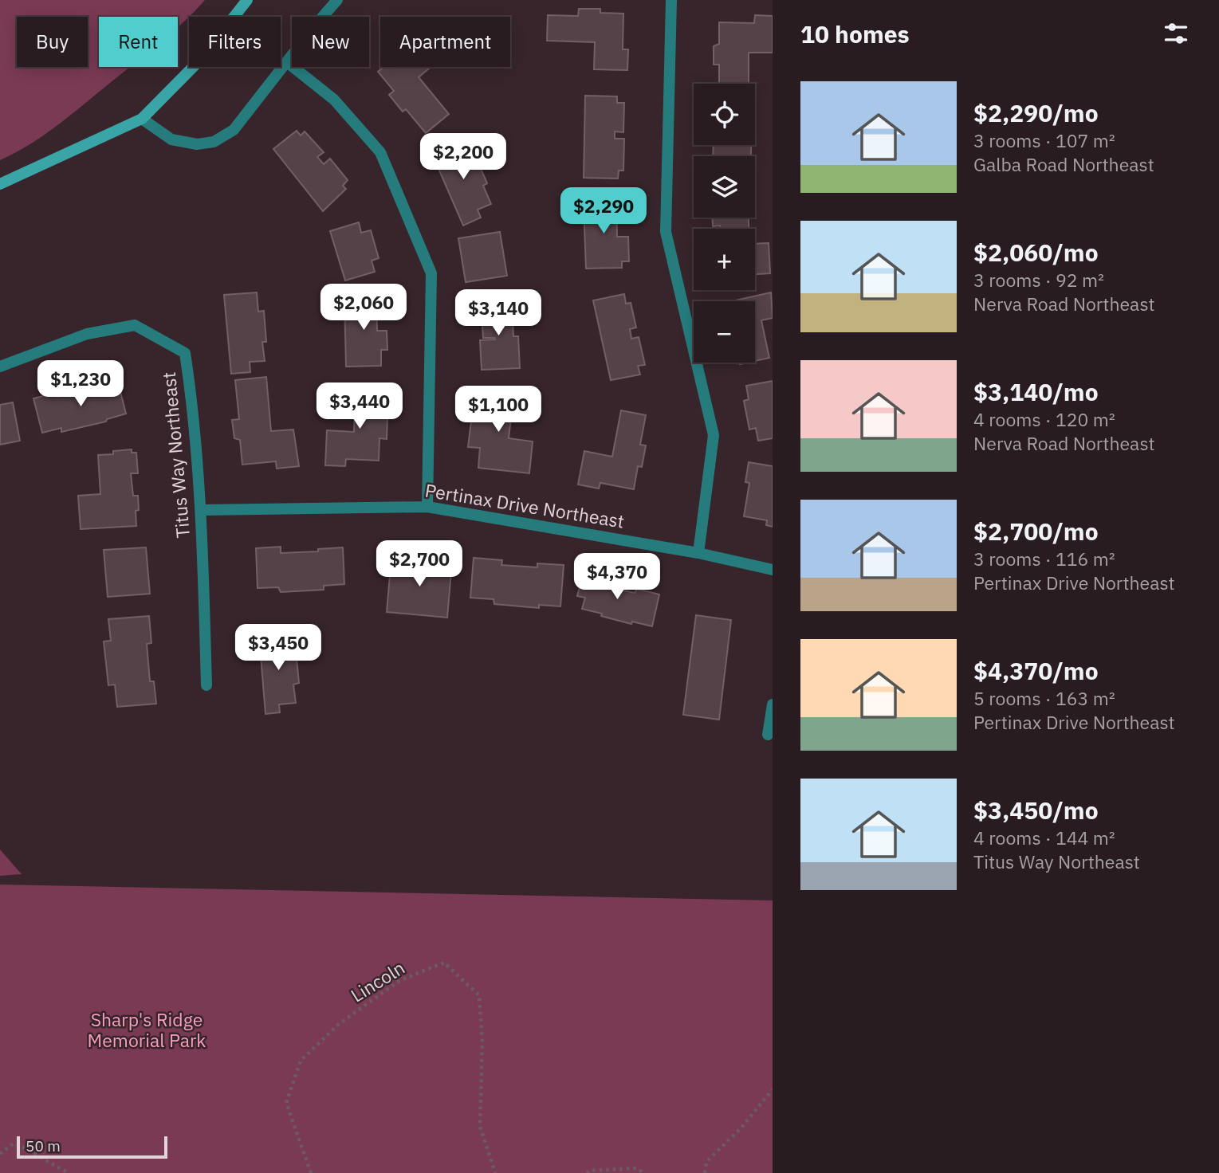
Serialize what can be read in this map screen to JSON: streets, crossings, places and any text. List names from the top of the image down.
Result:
{
  "streets": {
    "street": ["Titus Way Northeast", "Pertinax Drive Northeast"],
    "path": ["Lincoln"]
  },
  "crossings": [
    ["Titus Way Northeast", "Pertinax Drive Northeast"]
  ],
  "parks": ["Sharp's Ridge Memorial Park"],
  "scale_bar": "50 m",
  "page": {
    "heading": "10 homes",
    "chip": [
      "Buy",
      "Rent",
      "Filters",
      "New",
      "Apartment"
    ],
    "list": [
      {
        "name": "$2,290/mo",
        "note": "3 rooms · 107 m² · Galba Road Northeast"
      },
      {
        "name": "$2,060/mo",
        "note": "3 rooms · 92 m² · Nerva Road Northeast"
      },
      {
        "name": "$3,140/mo",
        "note": "4 rooms · 120 m² · Nerva Road Northeast"
      },
      {
        "name": "$2,700/mo",
        "note": "3 rooms · 116 m² · Pertinax Drive Northeast"
      },
      {
        "name": "$4,370/mo",
        "note": "5 rooms · 163 m² · Pertinax Drive Northeast"
      },
      {
        "name": "$3,450/mo",
        "note": "4 rooms · 144 m² · Titus Way Northeast"
      }
    ],
    "map_buttons": ["+", "−"],
    "price": [
      "$2,200",
      "$2,290",
      "$2,060",
      "$3,140",
      "$1,230",
      "$3,440",
      "$1,100",
      "$2,700",
      "$4,370",
      "$3,450"
    ],
    "scale": "50 m"
  }
}
